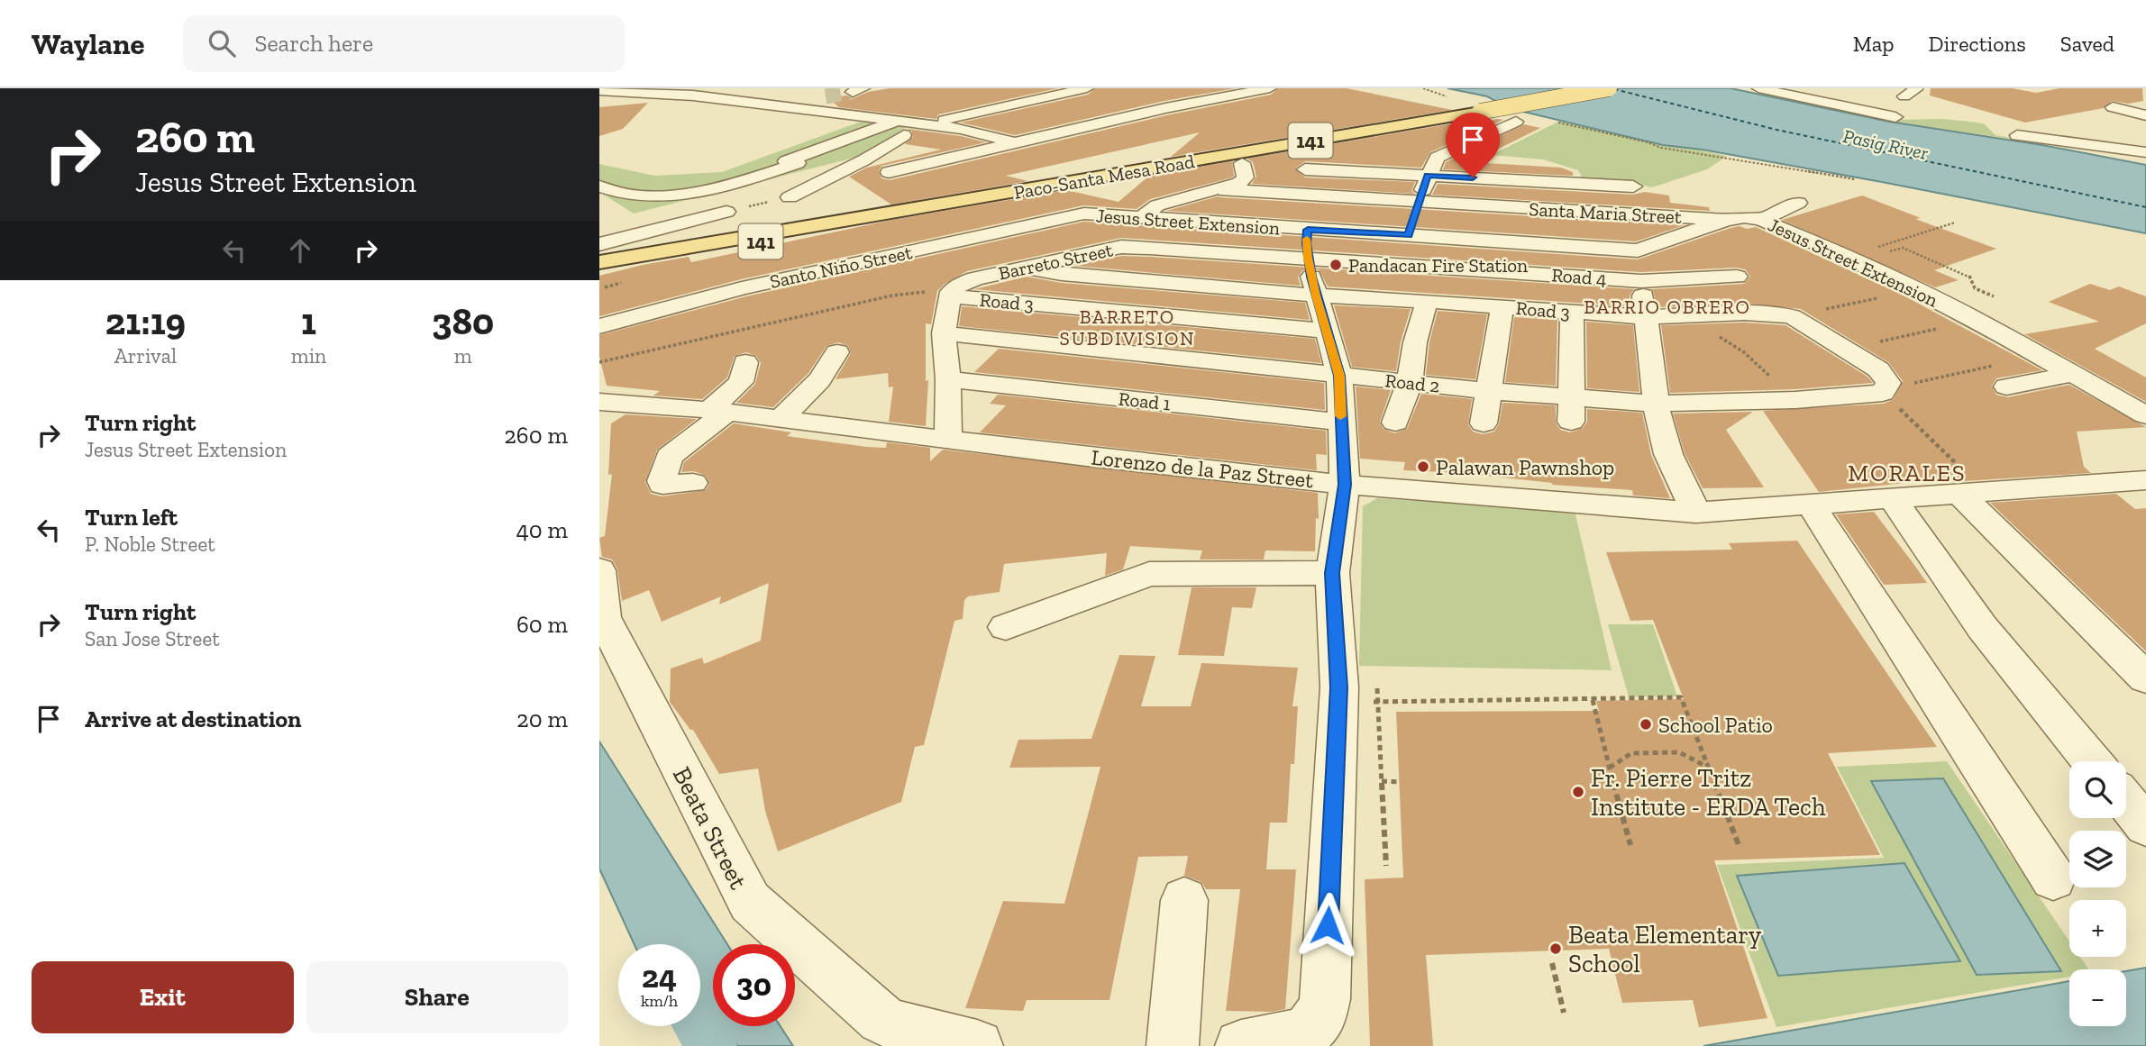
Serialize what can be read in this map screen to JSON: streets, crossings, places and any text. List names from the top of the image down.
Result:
{
  "streets": {
    "main road": ["141", "Paco-Santa Mesa Road"],
    "street": [
      "Santa Maria Street",
      "Jesus Street Extension",
      "Barreto Street",
      "Santo Niño Street",
      "Road 4",
      "Road 3",
      "Road 2",
      "Road 1",
      "Lorenzo de la Paz Street",
      "Beata Street"
    ]
  },
  "crossings": [
    ["Santa Maria Street", "Jesus Street Extension"],
    ["Jesus Street Extension", "Barreto Street"],
    ["Jesus Street Extension", "Santo Niño Street"],
    ["Jesus Street Extension", "Road 4"],
    ["Barreto Street", "Road 4"],
    ["Barreto Street", "Road 3"],
    ["Road 3", "Road 2"]
  ],
  "districts": ["BARRIO OBRERO", "BARRETO SUBDIVISION", "MORALES"],
  "water": ["Pasig River"],
  "places": [
    "Pandacan Fire Station",
    "Palawan Pawnshop",
    "School Patio",
    "Fr. Pierre Tritz Institute - ERDA Tech",
    "Beata Elementary School"
  ],
  "page": {
    "header": "Waylane",
    "search": "Search here",
    "nav": ["Map", "Directions", "Saved"],
    "turn": ["260 m", "Jesus Street Extension"],
    "eta": [
      "21:19",
      "Arrival",
      "1",
      "min",
      "380",
      "m"
    ],
    "list": [
      {
        "name": "Turn right",
        "note": "Jesus Street Extension",
        "value": "260 m"
      },
      {
        "name": "Turn left",
        "note": "P. Noble Street",
        "value": "40 m"
      },
      {
        "name": "Turn right",
        "note": "San Jose Street",
        "value": "60 m"
      },
      {
        "name": "Arrive at destination",
        "value": "20 m"
      }
    ],
    "map_buttons": ["+", "−"],
    "speed": "24 km/h",
    "limit": "30",
    "buttons": ["Exit", "Share"]
  }
}
